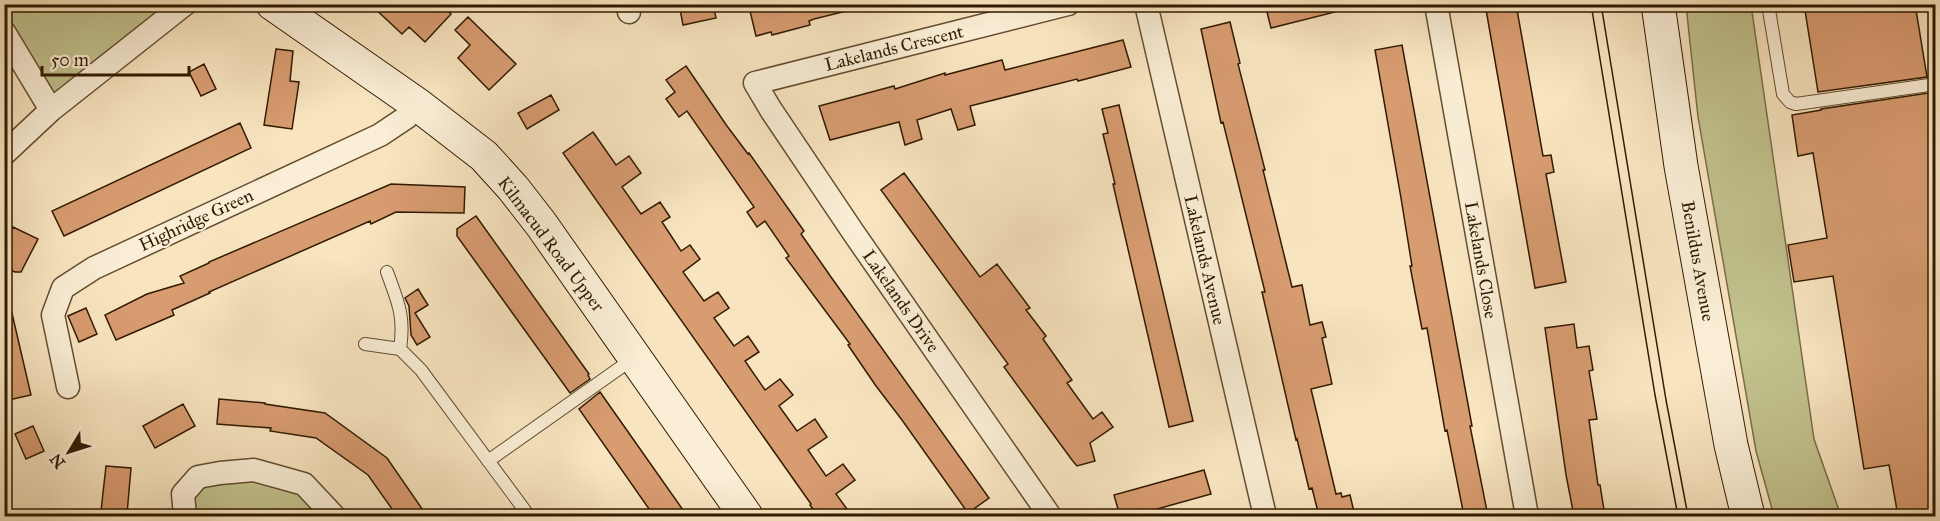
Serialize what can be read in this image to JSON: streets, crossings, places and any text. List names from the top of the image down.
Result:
{
  "streets": {
    "street": [
      "Lakelands Crescent",
      "Highridge Green",
      "Kilmacud Road Upper",
      "Lakelands Avenue",
      "Lakelands Close",
      "Benildus Avenue",
      "Lakelands Drive"
    ]
  },
  "crossings": [
    ["Lakelands Crescent", "Lakelands Drive"],
    ["Highridge Green", "Kilmacud Road Upper"]
  ],
  "scale_bar": "50 m",
  "north": "bottom left"
}
